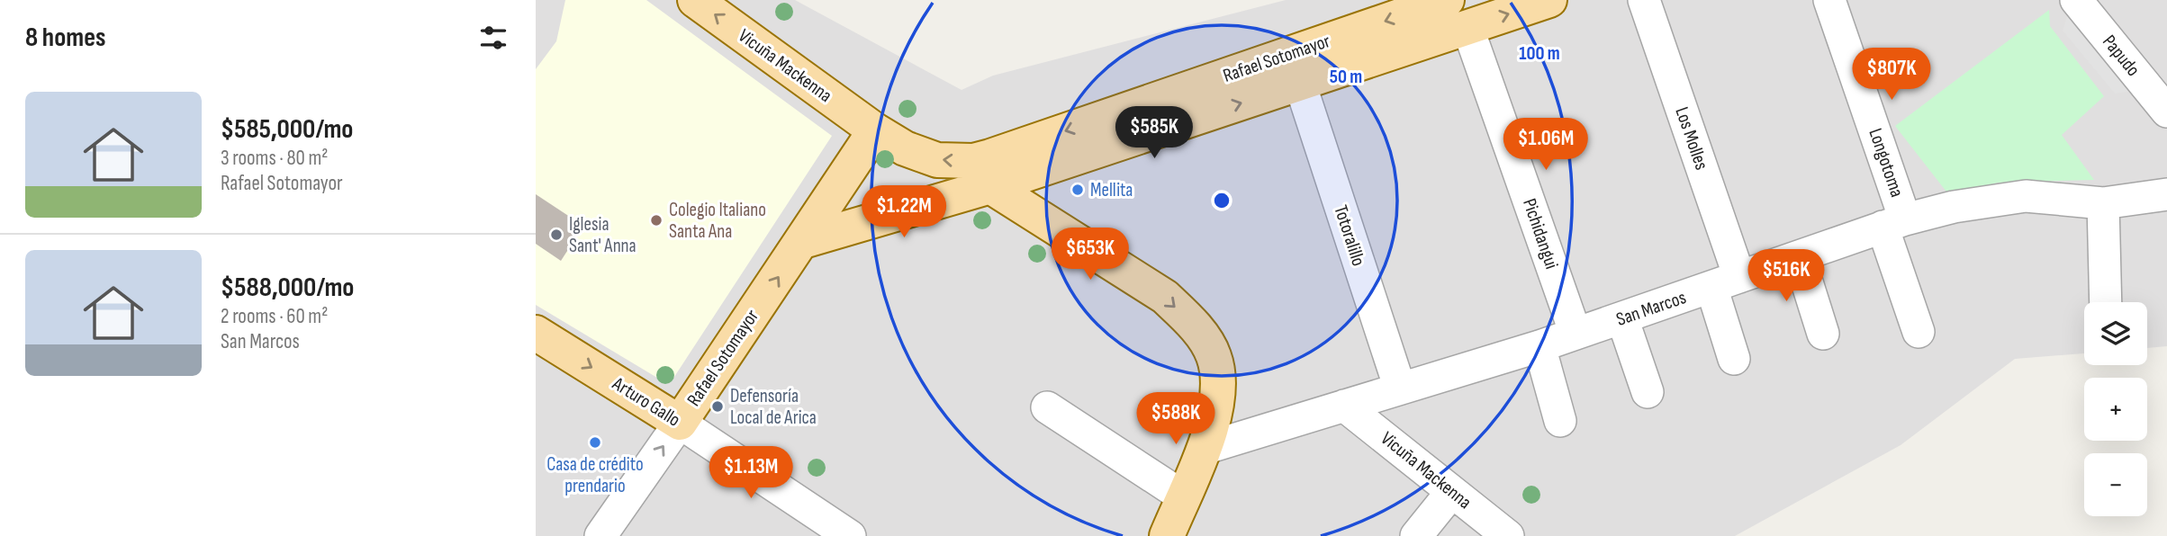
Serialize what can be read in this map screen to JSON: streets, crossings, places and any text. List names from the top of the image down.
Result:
{
  "streets": {
    "main road": ["Rafael Sotomayor", "Vicuña Mackenna", "Arturo Gallo"],
    "street": [
      "Papudo",
      "Los Molles",
      "Longotoma",
      "Pichidangui",
      "Totoralillo",
      "San Marcos"
    ]
  },
  "crossings": [
    ["Rafael Sotomayor", "Vicuña Mackenna"],
    ["Rafael Sotomayor", "Pichidangui"],
    ["Rafael Sotomayor", "Totoralillo"],
    ["Rafael Sotomayor", "Arturo Gallo"],
    ["Vicuña Mackenna", "San Marcos"],
    ["Los Molles", "San Marcos"],
    ["Longotoma", "San Marcos"],
    ["Pichidangui", "San Marcos"],
    ["Totoralillo", "San Marcos"]
  ],
  "one_way": ["Vicuña Mackenna", "Arturo Gallo"],
  "places": [
    "Mellita",
    "Colegio Italiano Santa Ana",
    "Iglesia Sant' Anna",
    "Defensoría Local de Arica",
    "Casa de crédito prendario"
  ],
  "page": {
    "heading": "8 homes",
    "price": [
      "$807K",
      "$585K",
      "$1.06M",
      "$1.22M",
      "$653K",
      "$516K",
      "$588K",
      "$1.13M"
    ],
    "list": [
      {
        "name": "$585,000/mo",
        "note": "3 rooms · 80 m² · Rafael Sotomayor"
      },
      {
        "name": "$588,000/mo",
        "note": "2 rooms · 60 m² · San Marcos"
      }
    ],
    "map_buttons": ["+", "−"]
  },
  "rings": ["100 m", "50 m"]
}
